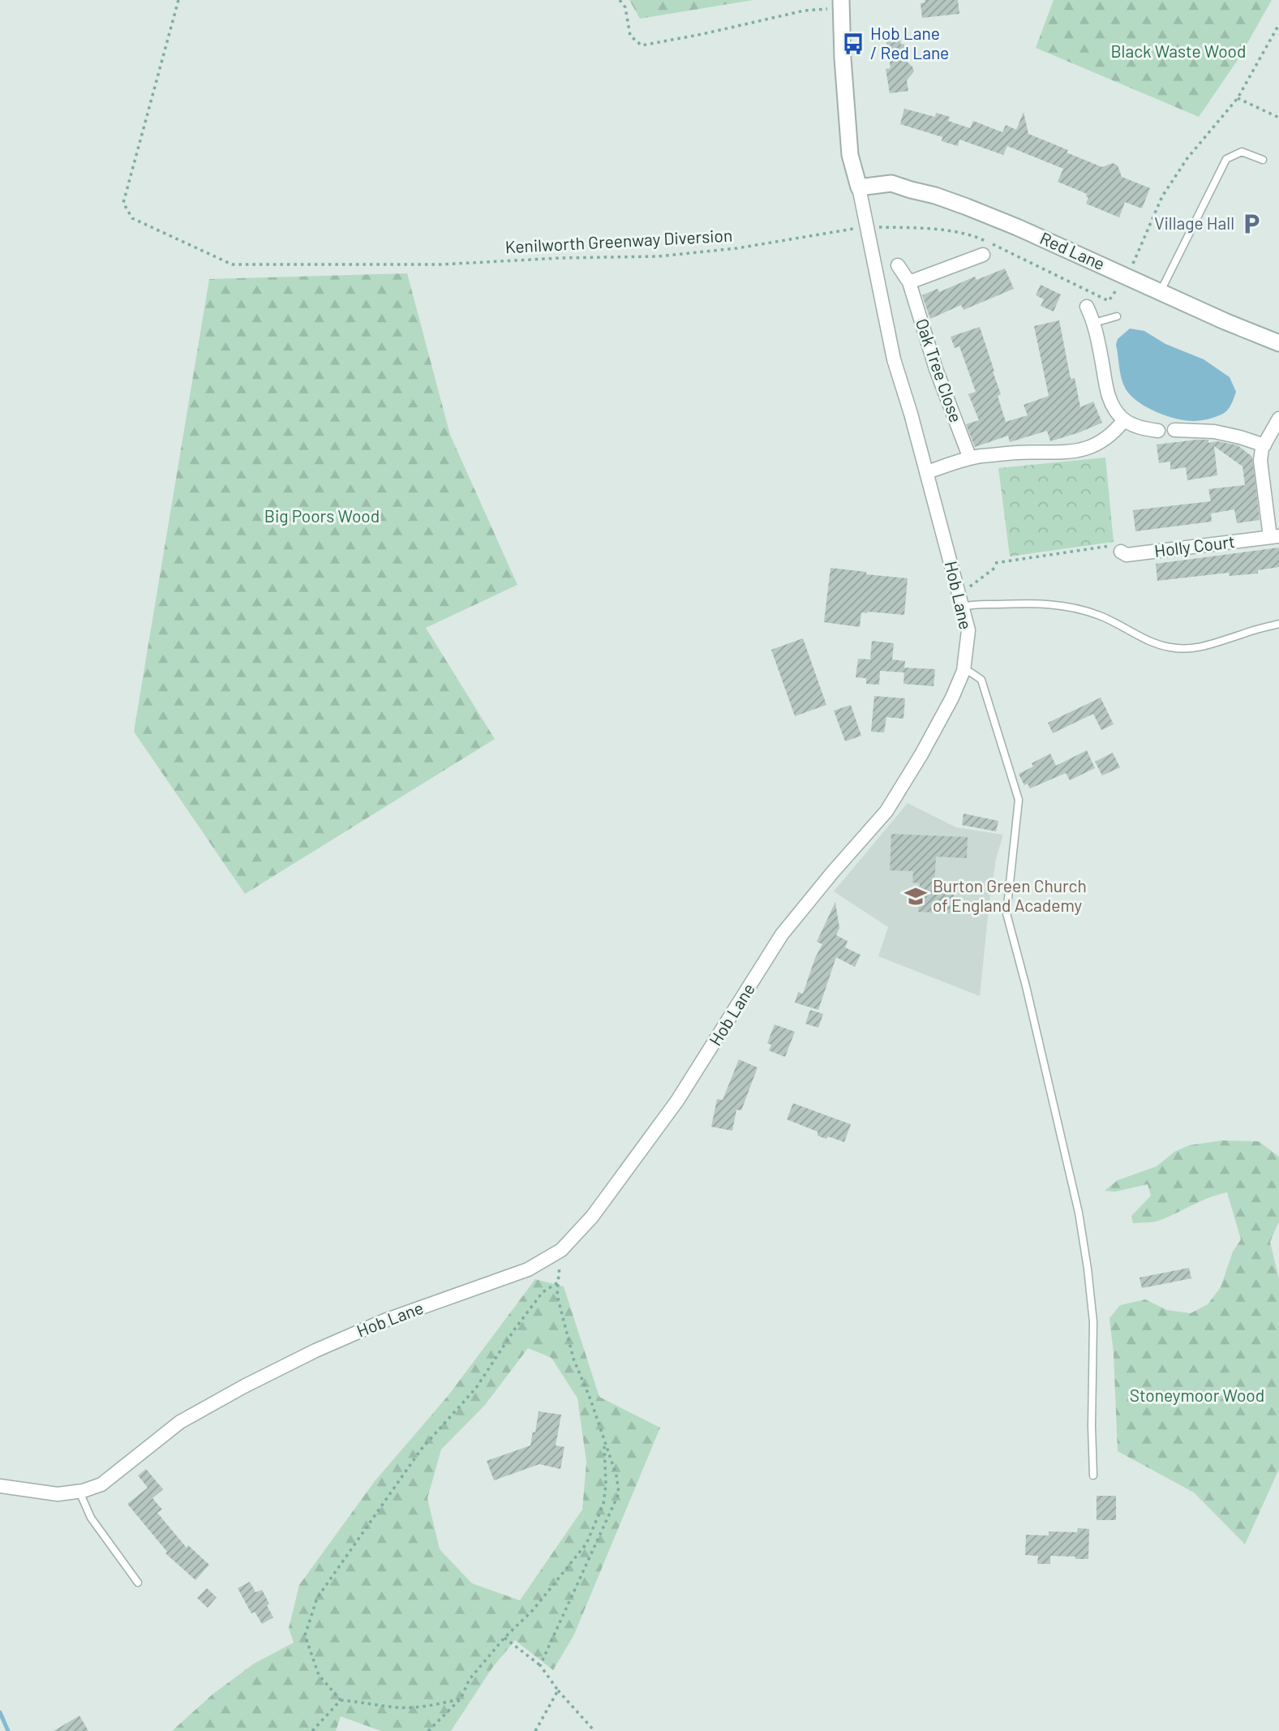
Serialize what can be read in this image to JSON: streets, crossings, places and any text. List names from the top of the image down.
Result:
{
  "streets": {
    "street": [
      "Red Lane",
      "Oak Tree Close",
      "Holly Court",
      "Hob Lane"
    ],
    "path": ["Kenilworth Greenway Diversion"]
  },
  "crossings": [
    ["Kenilworth Greenway Diversion", "Red Lane"],
    ["Kenilworth Greenway Diversion", "Hob Lane"],
    ["Red Lane", "Hob Lane"]
  ],
  "parks": ["Black Waste Wood", "Big Poors Wood", "Stoneymoor Wood"],
  "places": {
    "bus stop": ["Hob Lane / Red Lane"],
    "parking": ["Village Hall"],
    "school or university": ["Burton Green Church of England Academy"]
  }
}
